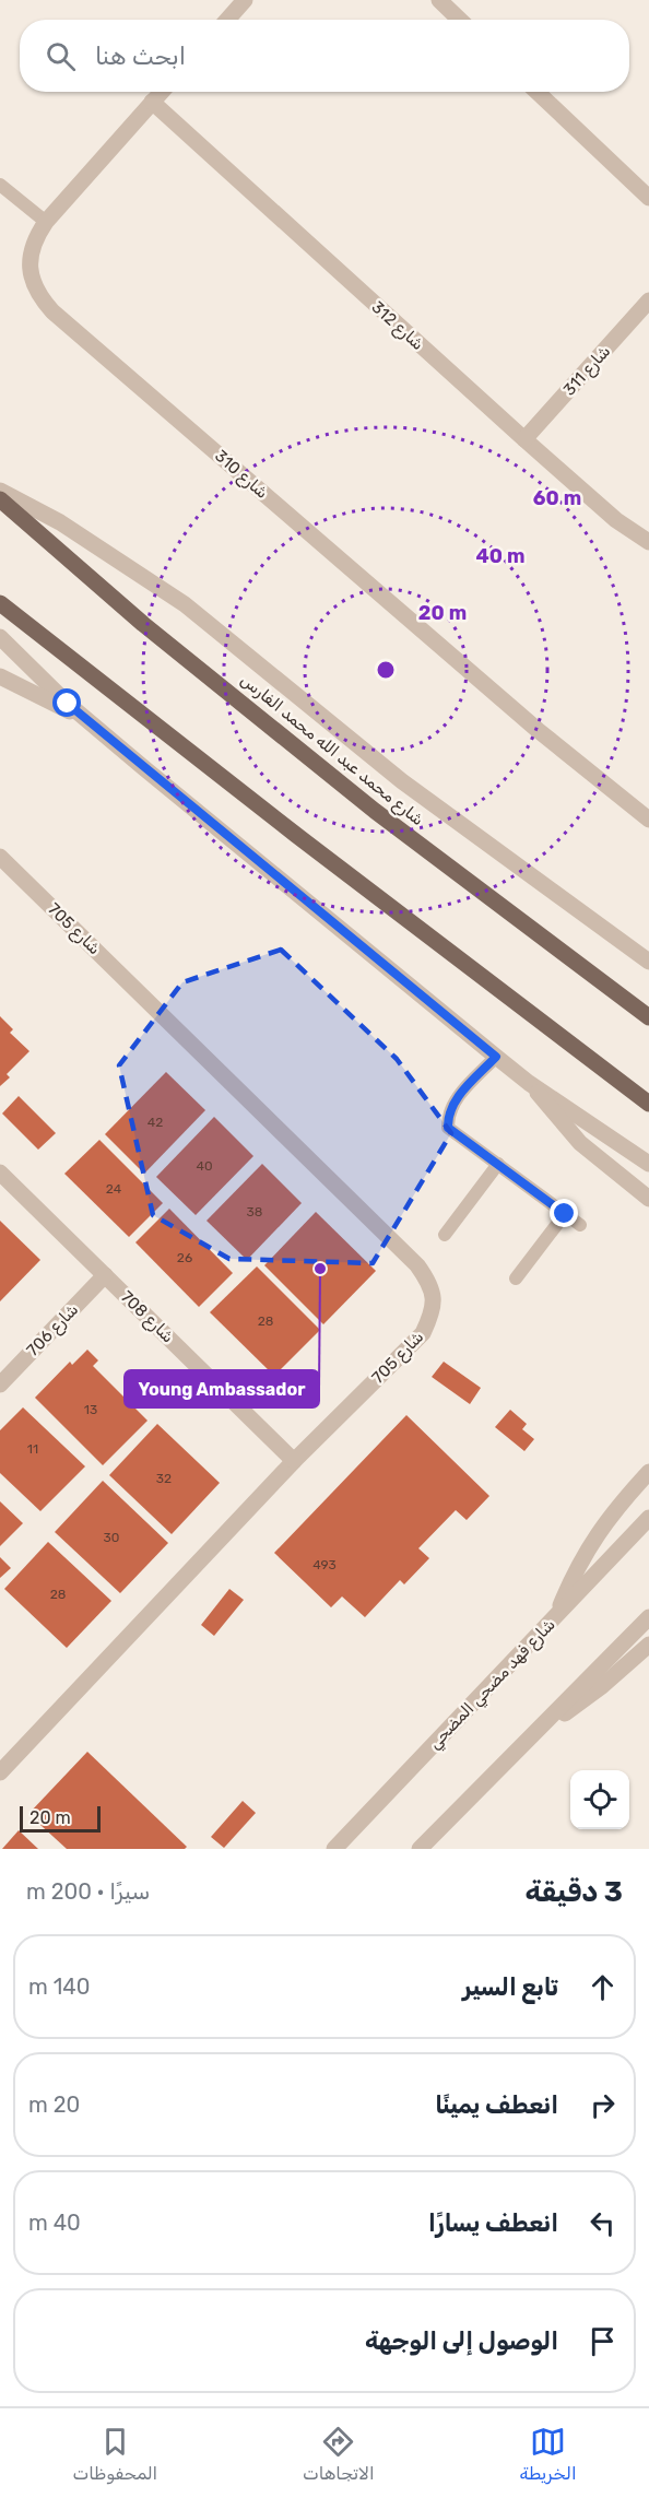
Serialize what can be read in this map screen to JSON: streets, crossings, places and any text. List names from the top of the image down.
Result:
{
  "streets": {
    "main road": ["شارع محمد عبد الله محمد الفارس"],
    "street": [
      "شارع 312",
      "شارع 311",
      "شارع 310",
      "شارع 705",
      "شارع 708",
      "شارع 706",
      "شارع فهد مضحي المضحي"
    ]
  },
  "crossings": [
    ["شارع 312", "شارع 311"],
    ["شارع 312", "شارع 310"],
    ["شارع 705", "شارع 708"],
    ["شارع 708", "شارع 706"]
  ],
  "places": ["Young Ambassador"],
  "house_numbers": [
    "42",
    "40",
    "24",
    "38",
    "26",
    "28",
    "13",
    "11",
    "32",
    "30",
    "493",
    "28"
  ],
  "scale_bar": "20 m",
  "page": {
    "search": "ابحث هنا",
    "scale": "20 m",
    "heading": ["3 دقيقة", "سيرًا · 200 m"],
    "list": [
      ["تابع السير", "140 m"],
      ["انعطف يمينًا", "20 m"],
      ["انعطف يسارًا", "40 m"],
      "الوصول إلى الوجهة"
    ],
    "nav": ["الخريطة", "الاتجاهات", "المحفوظات"]
  },
  "rings": ["60 m", "40 m", "20 m"]
}
